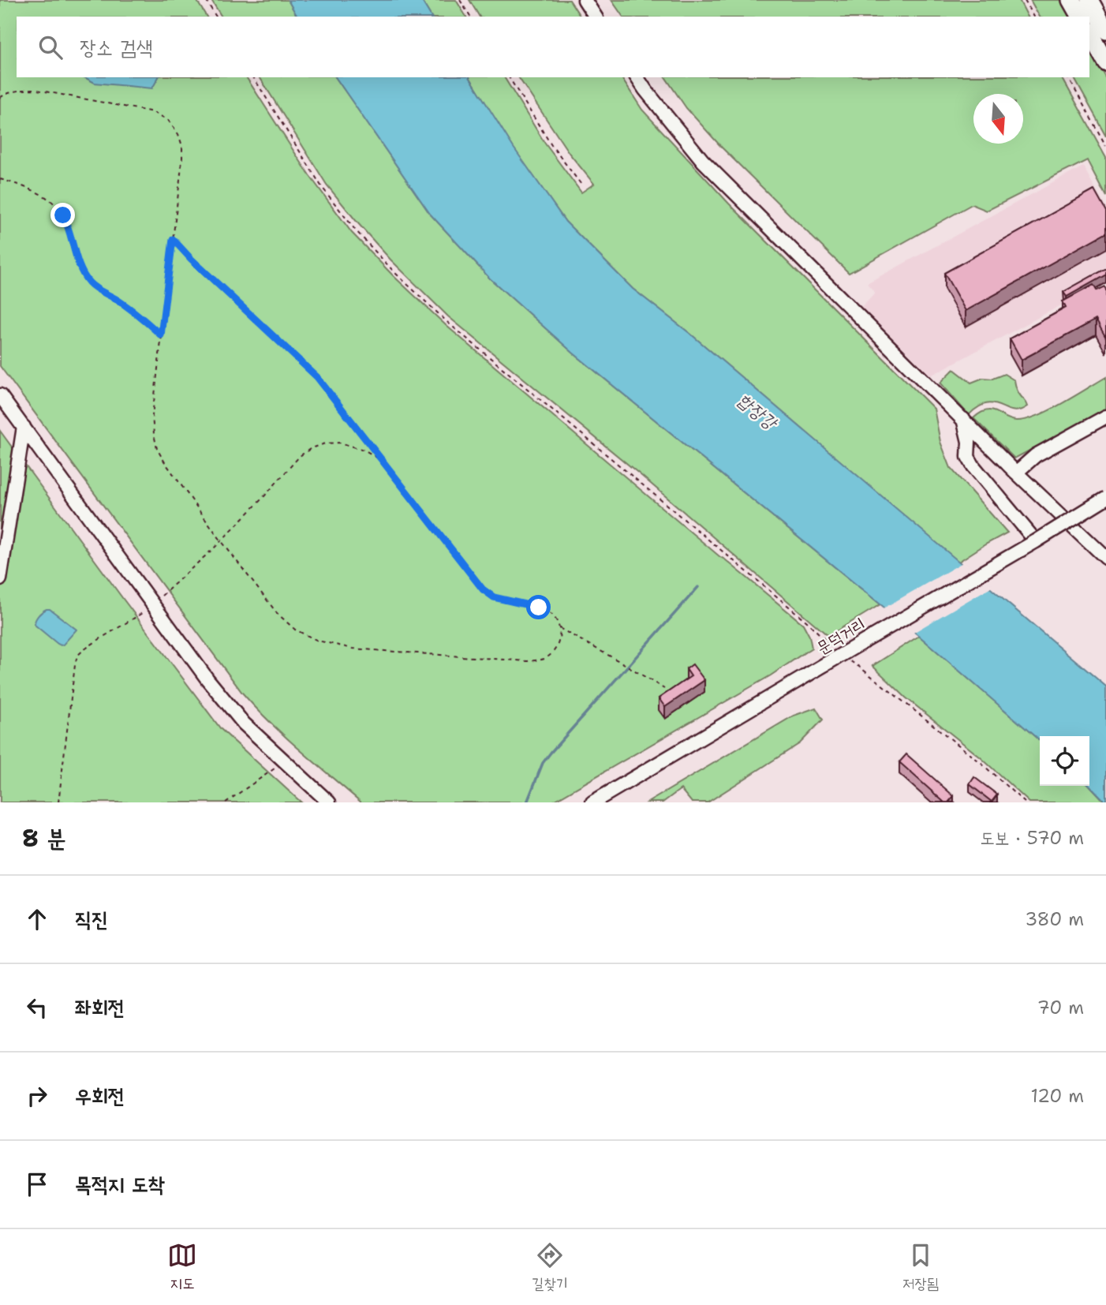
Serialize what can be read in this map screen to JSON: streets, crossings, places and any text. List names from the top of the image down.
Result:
{
  "streets": {
    "street": ["문덕거리"]
  },
  "water": ["합장강"],
  "north": "bottom",
  "page": {
    "search": "장소 검색",
    "heading": ["8 분", "도보 · 570 m"],
    "list": [
      ["직진", "380 m"],
      ["좌회전", "70 m"],
      ["우회전", "120 m"],
      "목적지 도착"
    ],
    "nav": ["지도", "길찾기", "저장됨"]
  }
}
